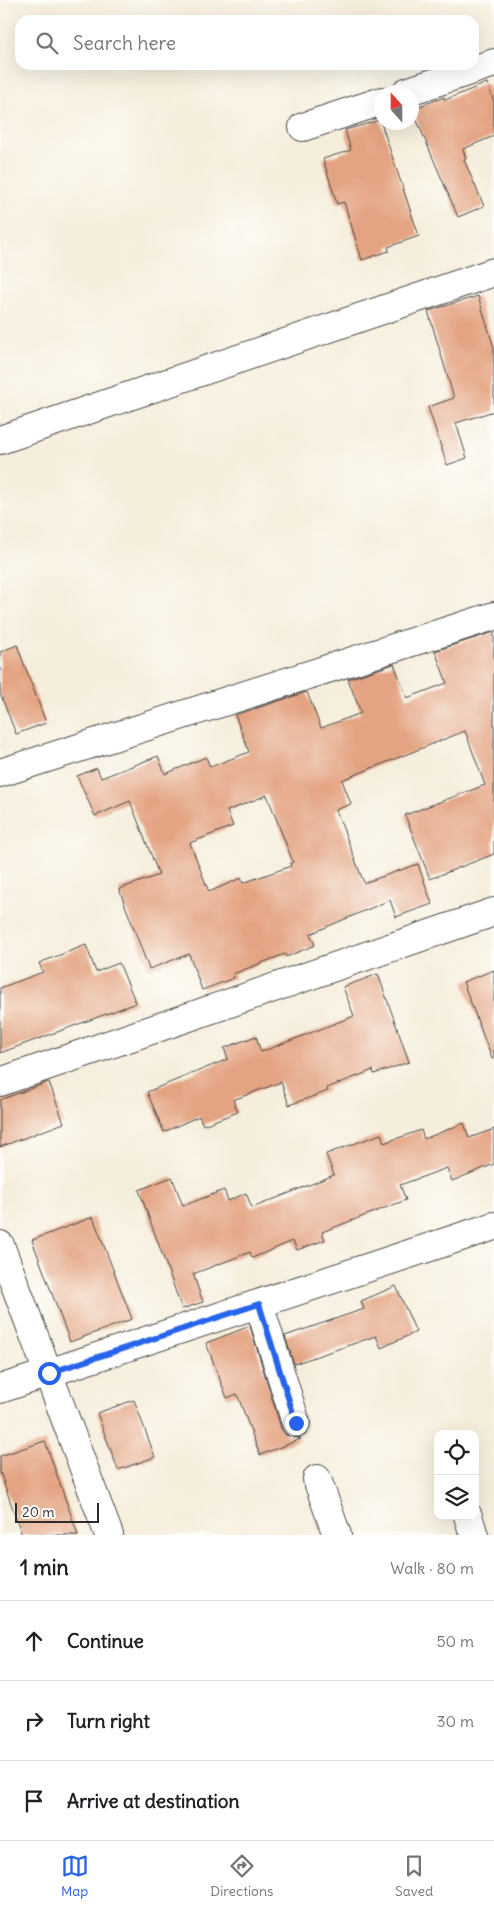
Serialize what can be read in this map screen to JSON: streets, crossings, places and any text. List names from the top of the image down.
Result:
{
  "scale_bar": "20 m",
  "north": "top",
  "page": {
    "search": "Search here",
    "scale": "20 m",
    "heading": ["1 min", "Walk · 80 m"],
    "list": [
      ["Continue", "50 m"],
      ["Turn right", "30 m"],
      "Arrive at destination"
    ],
    "nav": ["Map", "Directions", "Saved"]
  }
}
